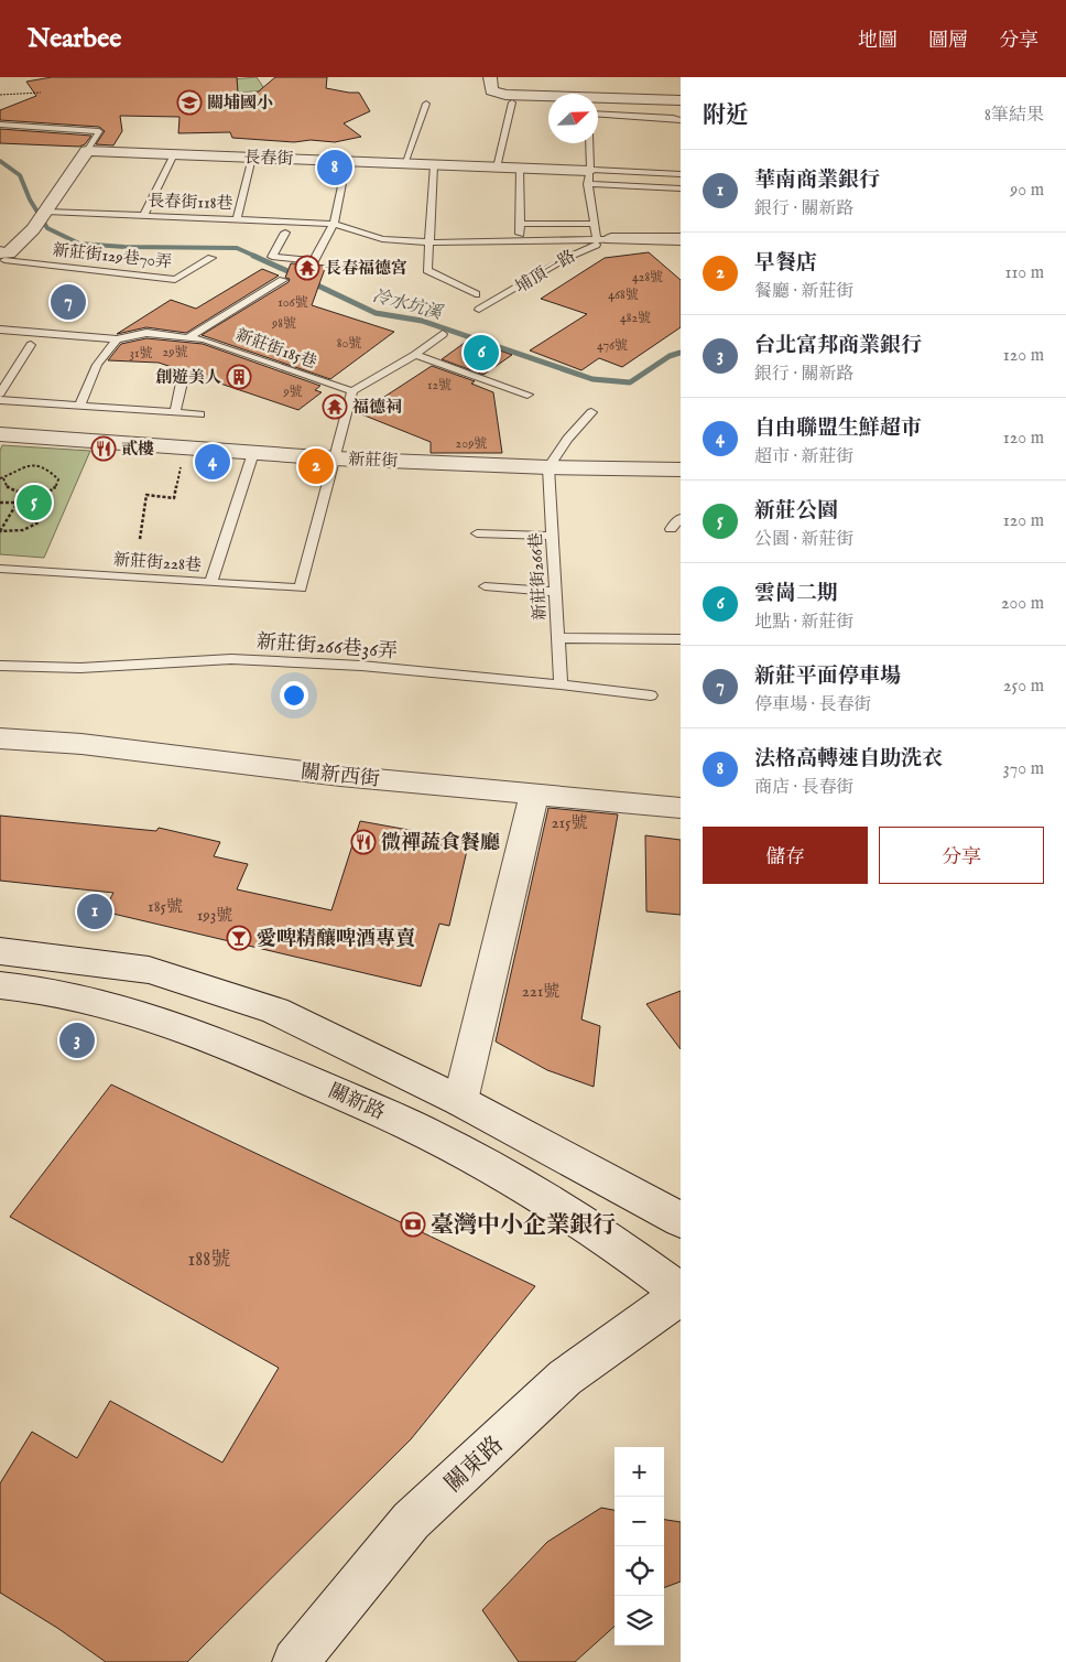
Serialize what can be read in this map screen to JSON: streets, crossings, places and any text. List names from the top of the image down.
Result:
{
  "streets": {
    "street": [
      "長春街",
      "埔頂一路",
      "新莊街",
      "關新西街",
      "關新路",
      "關東路"
    ],
    "lane": [
      "長春街118巷",
      "新莊街129巷70弄",
      "新莊街185巷",
      "新莊街228巷",
      "新莊街266巷",
      "新莊街266巷36弄"
    ]
  },
  "crossings": [
    ["長春街118巷", "埔頂一路"],
    ["新莊街", "新莊街228巷"],
    ["新莊街", "新莊街266巷"],
    ["新莊街266巷", "新莊街266巷36弄"],
    ["關新路", "關東路"]
  ],
  "water": ["冷水坑溪"],
  "places": {
    "school or university": ["關埔國小"],
    "temple": ["長春福德宮", "福德祠"],
    "building": ["創遊美人"],
    "restaurant": ["貳樓", "微禪蔬食餐廳"],
    "bar": ["愛啤精釀啤酒專賣"],
    "bank": ["臺灣中小企業銀行"]
  },
  "house_numbers": [
    "428號",
    "468號",
    "106號",
    "482號",
    "98號",
    "80號",
    "476號",
    "29號",
    "31號",
    "12號",
    "9號",
    "209號",
    "215號",
    "185號",
    "193號",
    "221號",
    "188號"
  ],
  "north": "top right",
  "page": {
    "header": "Nearbee",
    "nav": ["地圖", "圖層", "分享"],
    "heading": ["附近", "8筆結果"],
    "pins": [
      "8",
      "7",
      "6",
      "4",
      "2",
      "5",
      "1",
      "3"
    ],
    "list": [
      {
        "mark": "1",
        "name": "華南商業銀行",
        "note": "銀行 · 關新路",
        "value": "90 m"
      },
      {
        "mark": "2",
        "name": "早餐店",
        "note": "餐廳 · 新莊街",
        "value": "110 m"
      },
      {
        "mark": "3",
        "name": "台北富邦商業銀行",
        "note": "銀行 · 關新路",
        "value": "120 m"
      },
      {
        "mark": "4",
        "name": "自由聯盟生鮮超市",
        "note": "超市 · 新莊街",
        "value": "120 m"
      },
      {
        "mark": "5",
        "name": "新莊公園",
        "note": "公園 · 新莊街",
        "value": "120 m"
      },
      {
        "mark": "6",
        "name": "雲崗二期",
        "note": "地點 · 新莊街",
        "value": "200 m"
      },
      {
        "mark": "7",
        "name": "新莊平面停車場",
        "note": "停車場 · 長春街",
        "value": "250 m"
      },
      {
        "mark": "8",
        "name": "法格高轉速自助洗衣",
        "note": "商店 · 長春街",
        "value": "370 m"
      }
    ],
    "buttons": ["儲存", "分享"],
    "map_buttons": ["+", "−"]
  }
}
